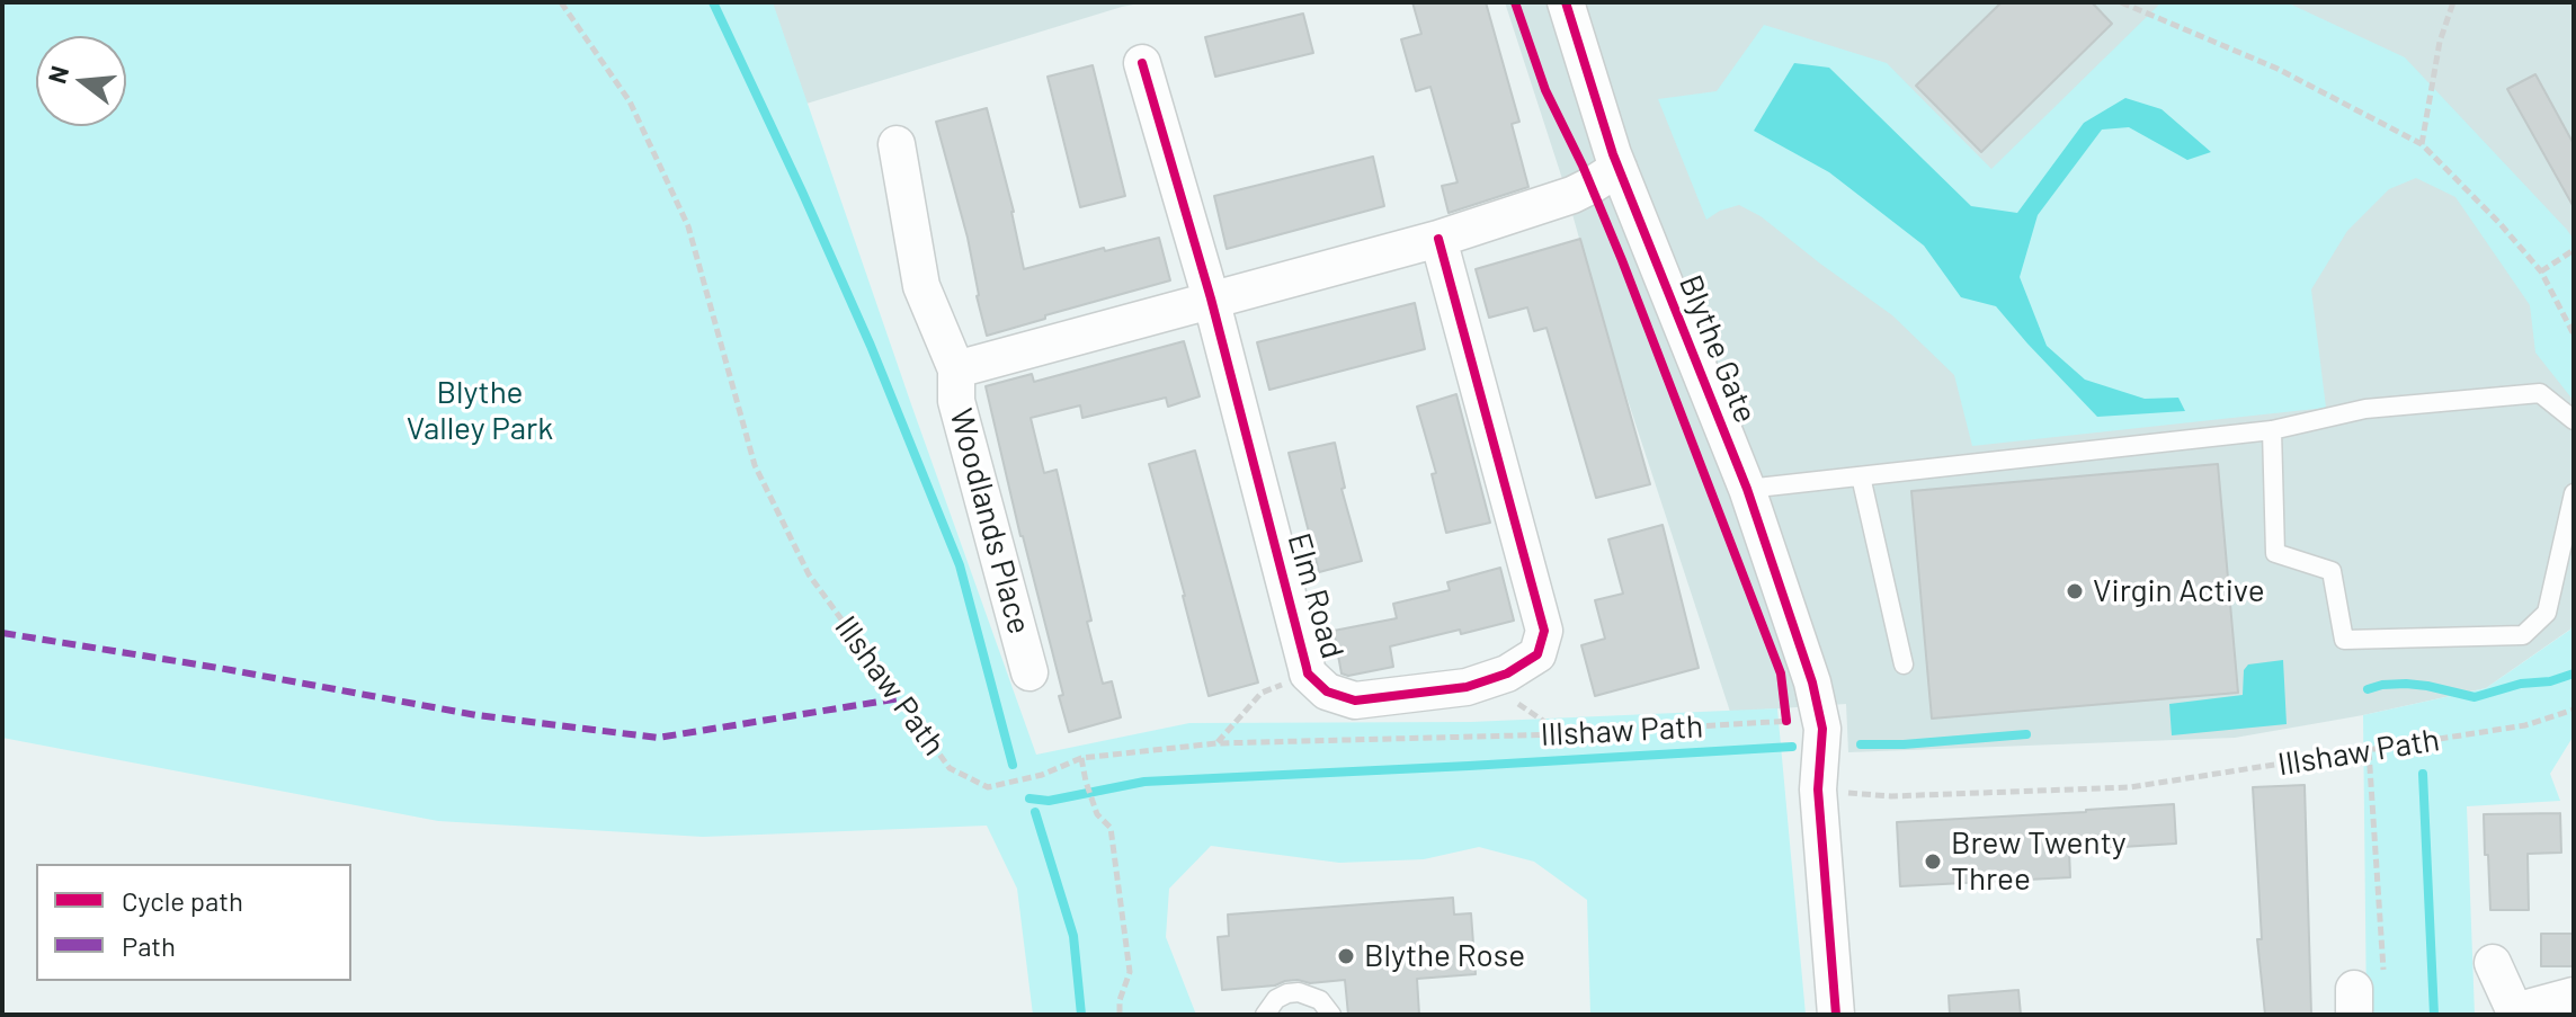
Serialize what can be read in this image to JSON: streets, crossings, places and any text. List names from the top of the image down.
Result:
{
  "streets": {
    "street": ["Blythe Gate", "Woodlands Place", "Elm Road"],
    "path": ["Illshaw Path"]
  },
  "crossings": [
    ["Blythe Gate", "Woodlands Place"],
    ["Blythe Gate", "Illshaw Path"],
    ["Woodlands Place", "Elm Road"]
  ],
  "parks": ["Blythe Valley Park"],
  "places": ["Virgin Active", "Brew Twenty Three", "Blythe Rose"],
  "legend": ["Cycle path", "Path"],
  "north": "left"
}
